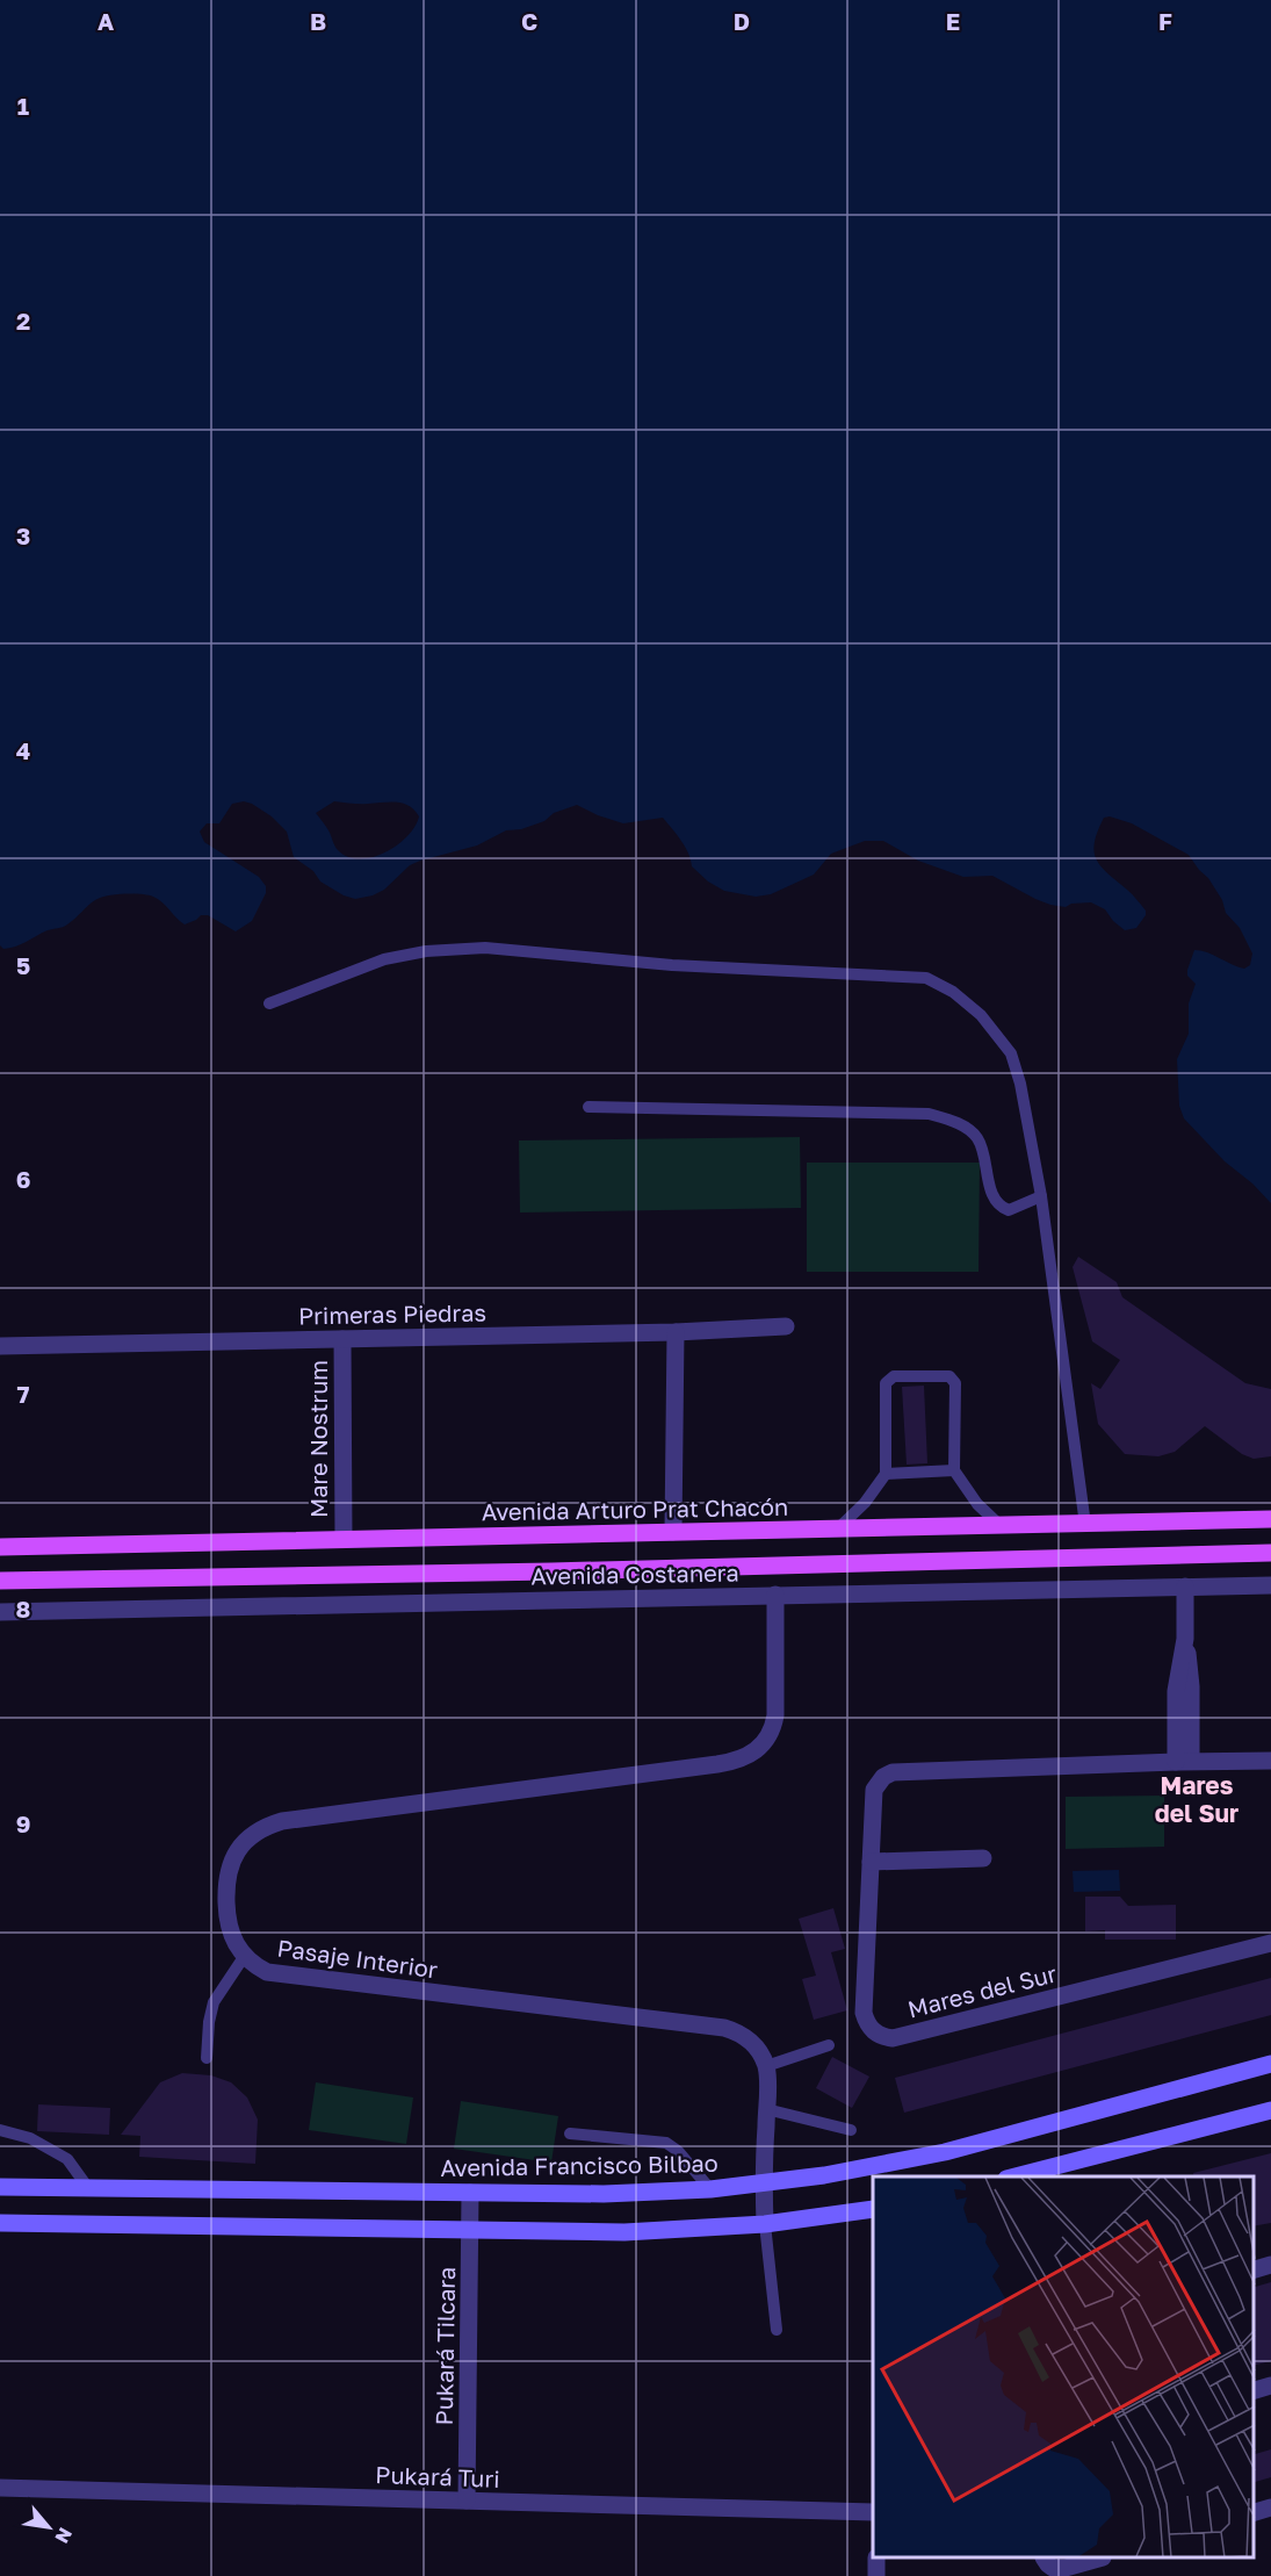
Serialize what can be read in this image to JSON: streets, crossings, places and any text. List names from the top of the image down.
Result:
{
  "streets": {
    "main road": ["Avenida Arturo Prat Chacón", "Avenida Francisco Bilbao"],
    "street": [
      "Primeras Piedras",
      "Mare Nostrum",
      "Avenida Costanera",
      "Pasaje Interior",
      "Mares del Sur",
      "Pukará Tilcara",
      "Pukará Turi"
    ]
  },
  "crossings": [
    ["Primeras Piedras", "Mare Nostrum"],
    ["Mare Nostrum", "Avenida Arturo Prat Chacón"],
    ["Avenida Costanera", "Pasaje Interior"],
    ["Avenida Francisco Bilbao", "Pukará Tilcara"],
    ["Pukará Tilcara", "Pukará Turi"]
  ],
  "districts": ["Mares del Sur"],
  "north": "bottom right",
  "grid": {
    "columns": [
      "A",
      "B",
      "C",
      "D",
      "E",
      "F"
    ],
    "rows": [
      "1",
      "2",
      "3",
      "4",
      "5",
      "6",
      "7",
      "8",
      "9"
    ]
  }
}
